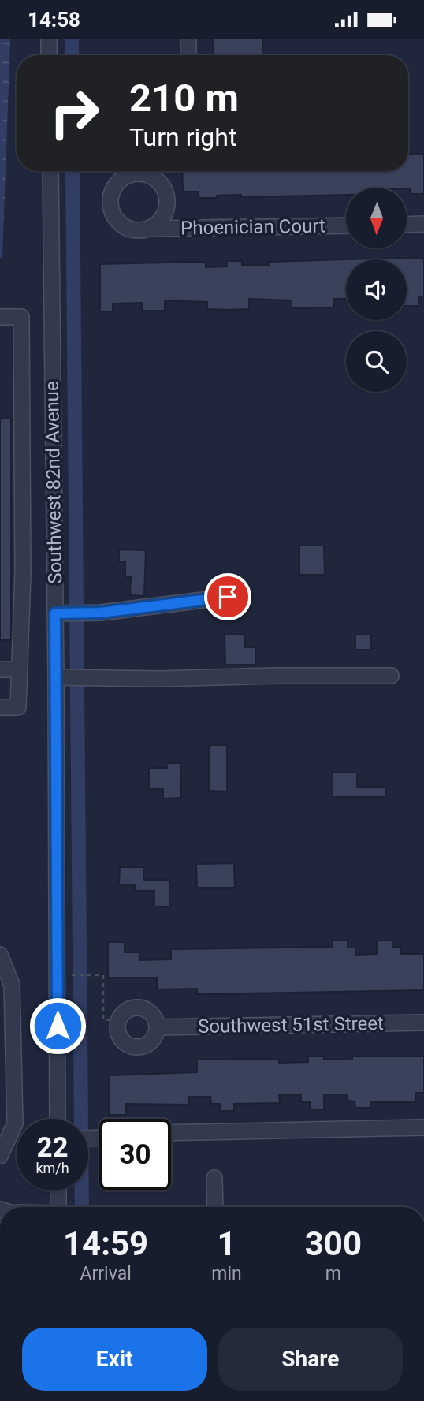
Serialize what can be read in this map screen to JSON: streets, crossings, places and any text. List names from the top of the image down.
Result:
{
  "streets": {
    "street": ["Phoenician Court", "Southwest 82nd Avenue", "Southwest 51st Street"]
  },
  "north": "bottom",
  "page": {
    "status": "14:58",
    "turn": ["210 m", "Turn right"],
    "speed": "22 km/h",
    "limit": "30",
    "eta": [
      "14:59",
      "Arrival",
      "1",
      "min",
      "300",
      "m"
    ],
    "buttons": ["Exit", "Share"]
  }
}
